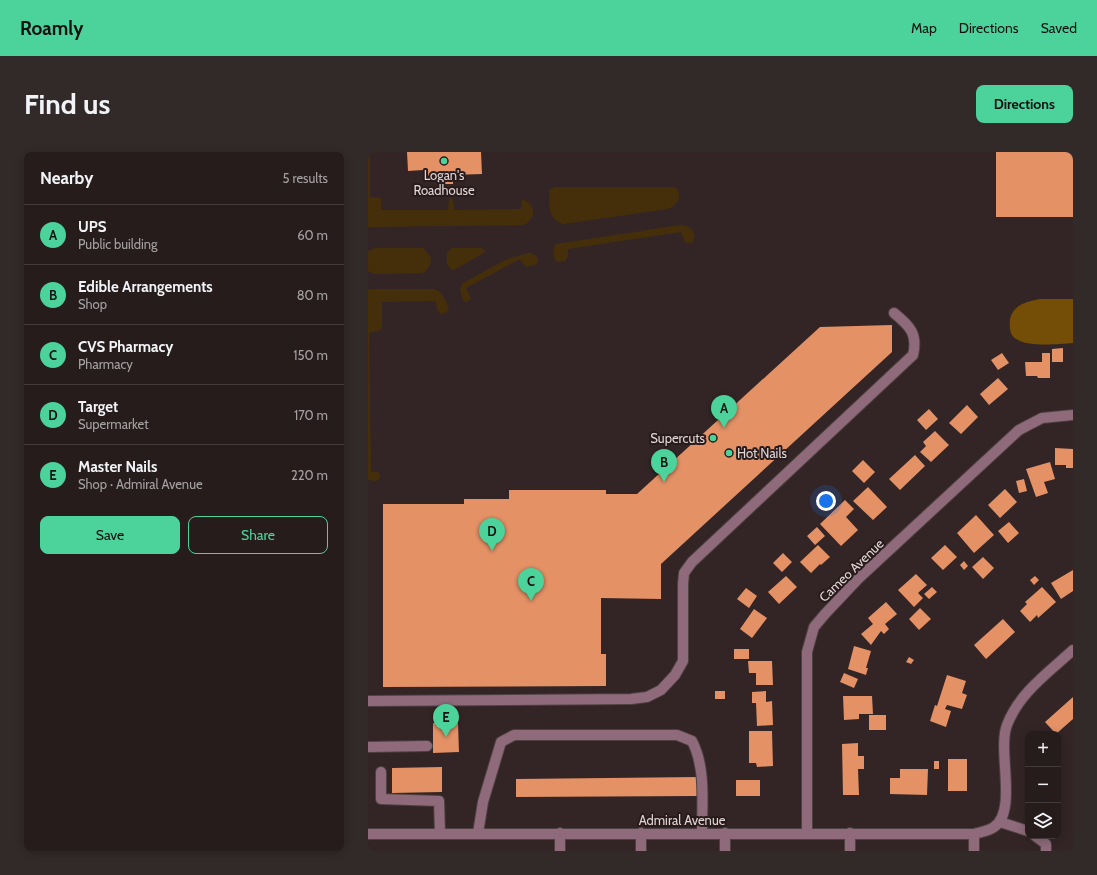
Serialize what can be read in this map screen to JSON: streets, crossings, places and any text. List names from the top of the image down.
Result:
{
  "streets": {
    "street": ["Cameo Avenue", "Admiral Avenue"]
  },
  "crossings": [
    ["Cameo Avenue", "Admiral Avenue"]
  ],
  "places": ["Logan's Roadhouse", "Supercuts", "Hot Nails"],
  "page": {
    "header": "Roamly",
    "nav": ["Map", "Directions", "Saved"],
    "buttons": [
      "Directions",
      ["Save", "Share"]
    ],
    "title": "Find us",
    "heading": ["Nearby", "5 results"],
    "list": [
      {
        "mark": "A",
        "name": "UPS",
        "note": "Public building",
        "value": "60 m"
      },
      {
        "mark": "B",
        "name": "Edible Arrangements",
        "note": "Shop",
        "value": "80 m"
      },
      {
        "mark": "C",
        "name": "CVS Pharmacy",
        "note": "Pharmacy",
        "value": "150 m"
      },
      {
        "mark": "D",
        "name": "Target",
        "note": "Supermarket",
        "value": "170 m"
      },
      {
        "mark": "E",
        "name": "Master Nails",
        "note": "Shop · Admiral Avenue",
        "value": "220 m"
      }
    ],
    "pins": [
      "A",
      "B",
      "D",
      "C",
      "E"
    ],
    "map_buttons": ["+", "−"]
  }
}
